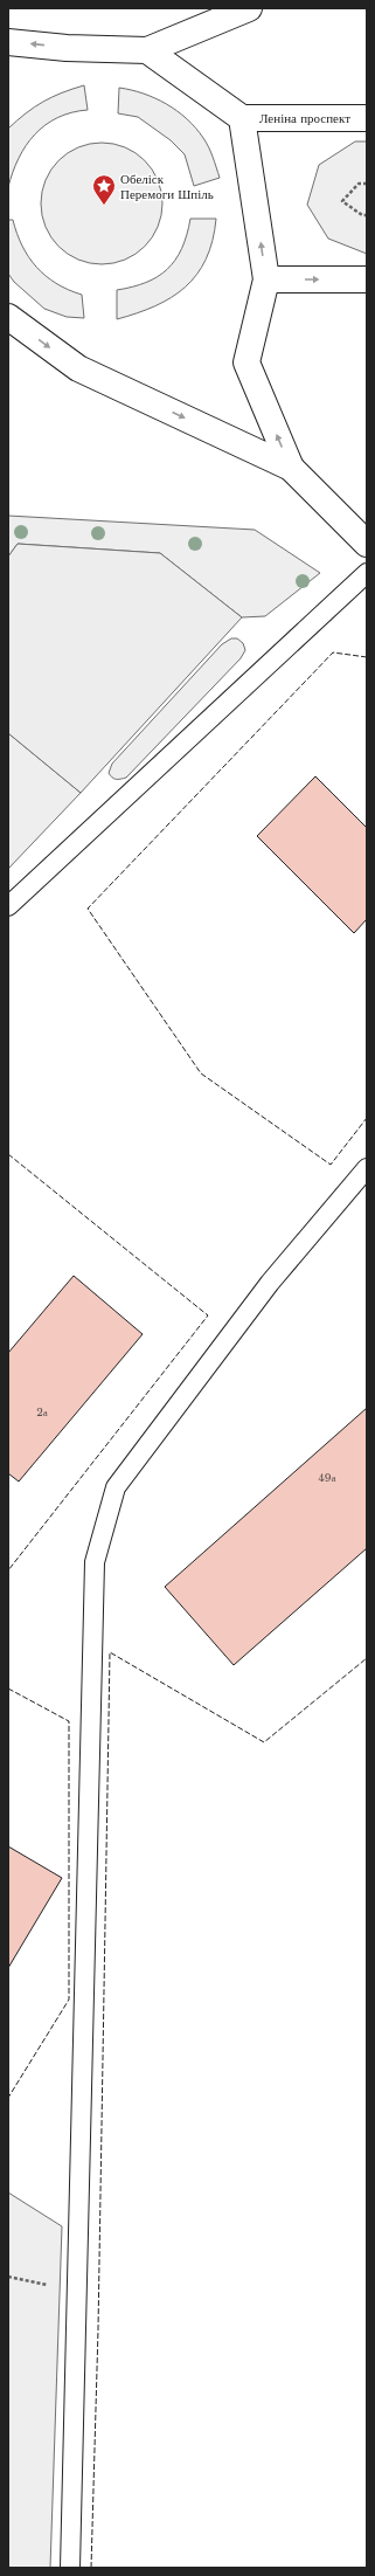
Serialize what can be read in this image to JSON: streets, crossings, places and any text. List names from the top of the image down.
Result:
{
  "streets": {
    "street": ["Леніна проспект"]
  },
  "places": {
    "place": ["Обеліск Перемоги Шпіль"]
  },
  "house_numbers": ["2а", "49а"]
}
